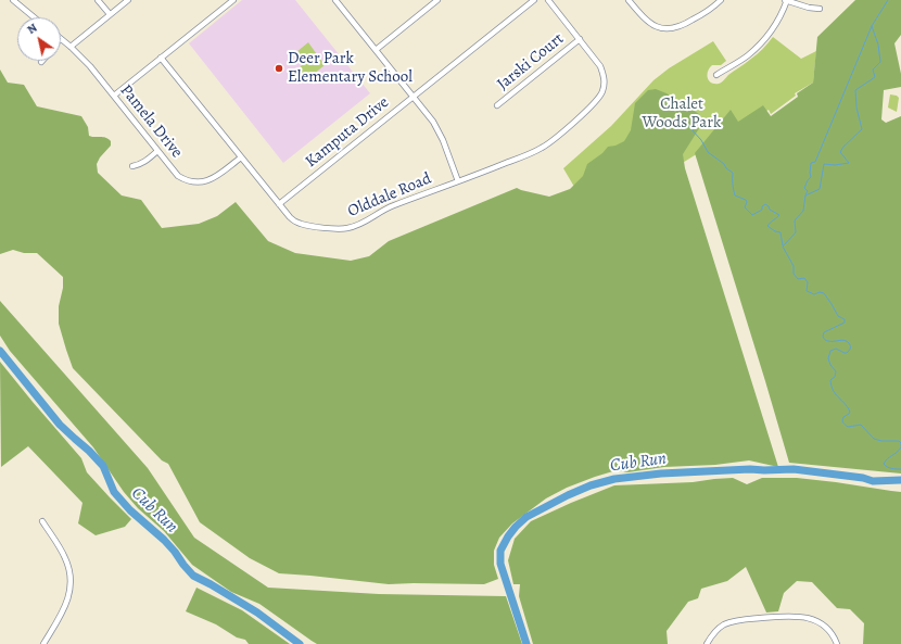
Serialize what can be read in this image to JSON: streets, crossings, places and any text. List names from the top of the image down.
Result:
{
  "streets": {
    "street": [
      "Jarski Court",
      "Pamela Drive",
      "Kamputa Drive",
      "Olddale Road"
    ]
  },
  "crossings": [
    ["Jarski Court", "Olddale Road"],
    ["Pamela Drive", "Olddale Road"],
    ["Kamputa Drive", "Olddale Road"]
  ],
  "water": ["Cub Run"],
  "parks": ["Chalet Woods Park"],
  "places": ["Deer Park Elementary School"],
  "north": "top left"
}
